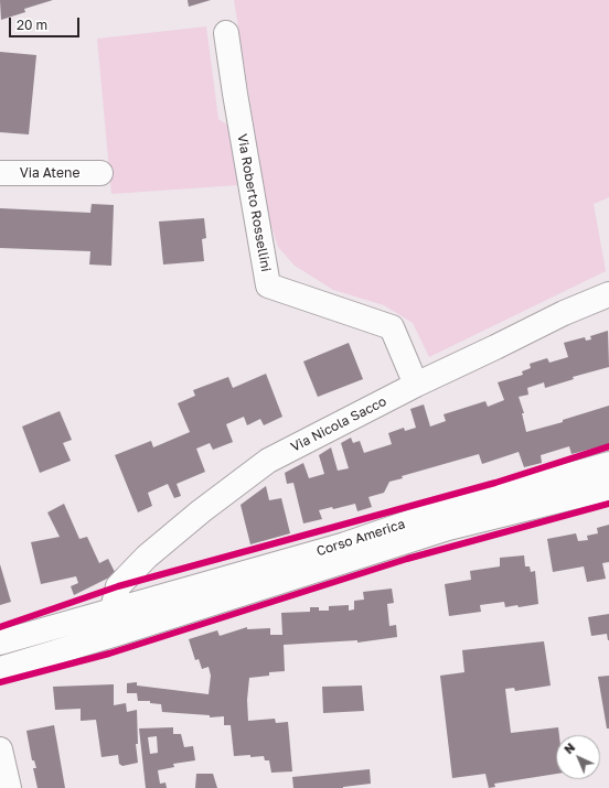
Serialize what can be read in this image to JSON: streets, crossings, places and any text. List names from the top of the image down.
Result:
{
  "streets": {
    "street": [
      "Via Atene",
      "Via Roberto Rossellini",
      "Via Nicola Sacco",
      "Corso America"
    ]
  },
  "crossings": [
    ["Via Roberto Rossellini", "Via Nicola Sacco"],
    ["Via Nicola Sacco", "Corso America"]
  ],
  "scale_bar": "20 m",
  "north": "top left"
}
